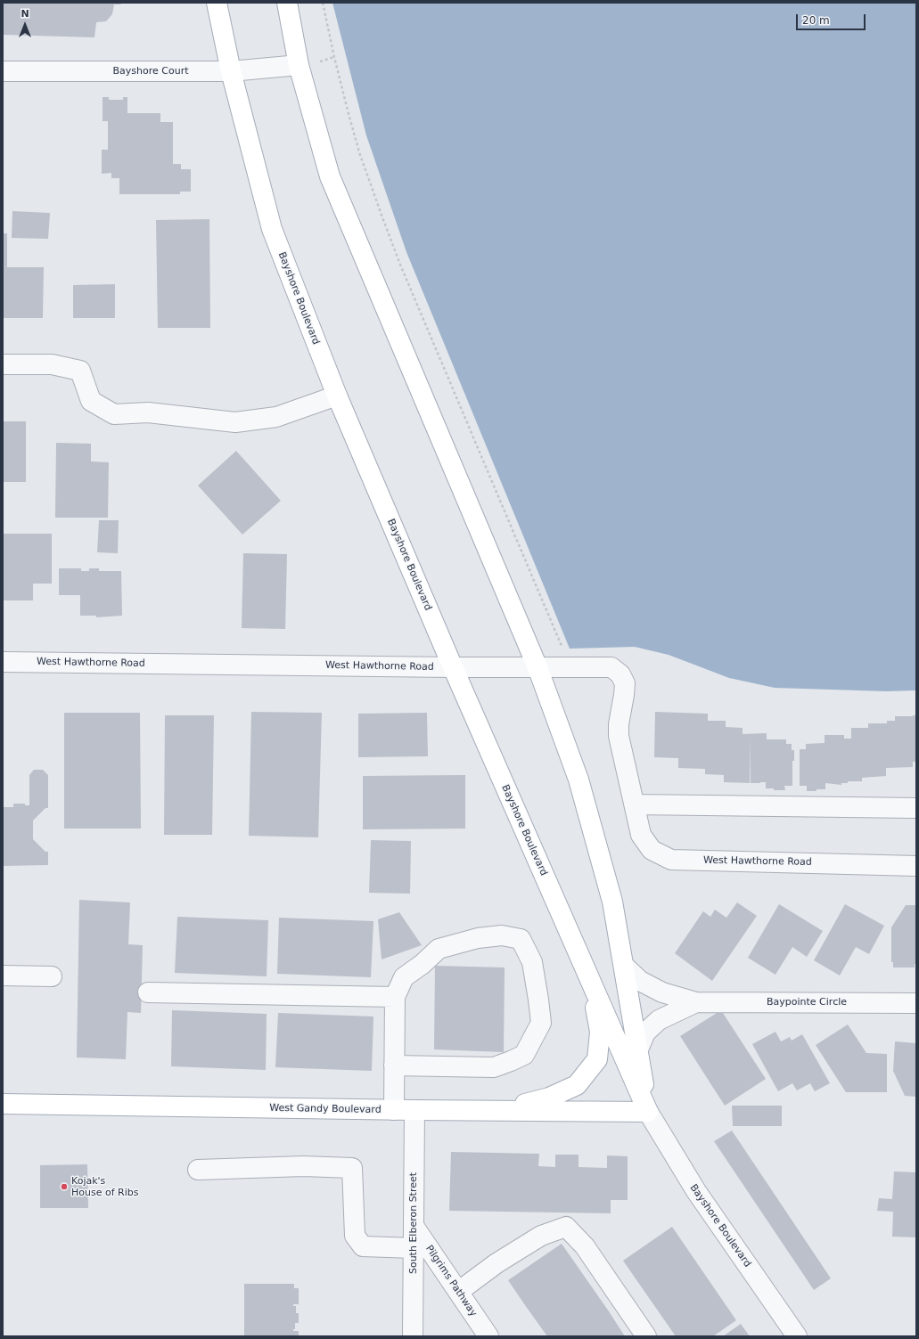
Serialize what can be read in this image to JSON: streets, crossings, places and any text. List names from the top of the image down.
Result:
{
  "streets": {
    "main road": ["Bayshore Boulevard", "West Gandy Boulevard"],
    "street": [
      "Bayshore Court",
      "West Hawthorne Road",
      "Baypointe Circle",
      "South Elberon Street",
      "Pilgrims Pathway"
    ]
  },
  "crossings": [
    ["Bayshore Court", "Bayshore Boulevard"],
    ["Bayshore Boulevard", "West Hawthorne Road"],
    ["Bayshore Boulevard", "Baypointe Circle"],
    ["Bayshore Boulevard", "West Gandy Boulevard"],
    ["West Gandy Boulevard", "South Elberon Street"],
    ["South Elberon Street", "Pilgrims Pathway"]
  ],
  "places": ["Kojak's House of Ribs"],
  "scale_bar": "20 m",
  "north": "top"
}
